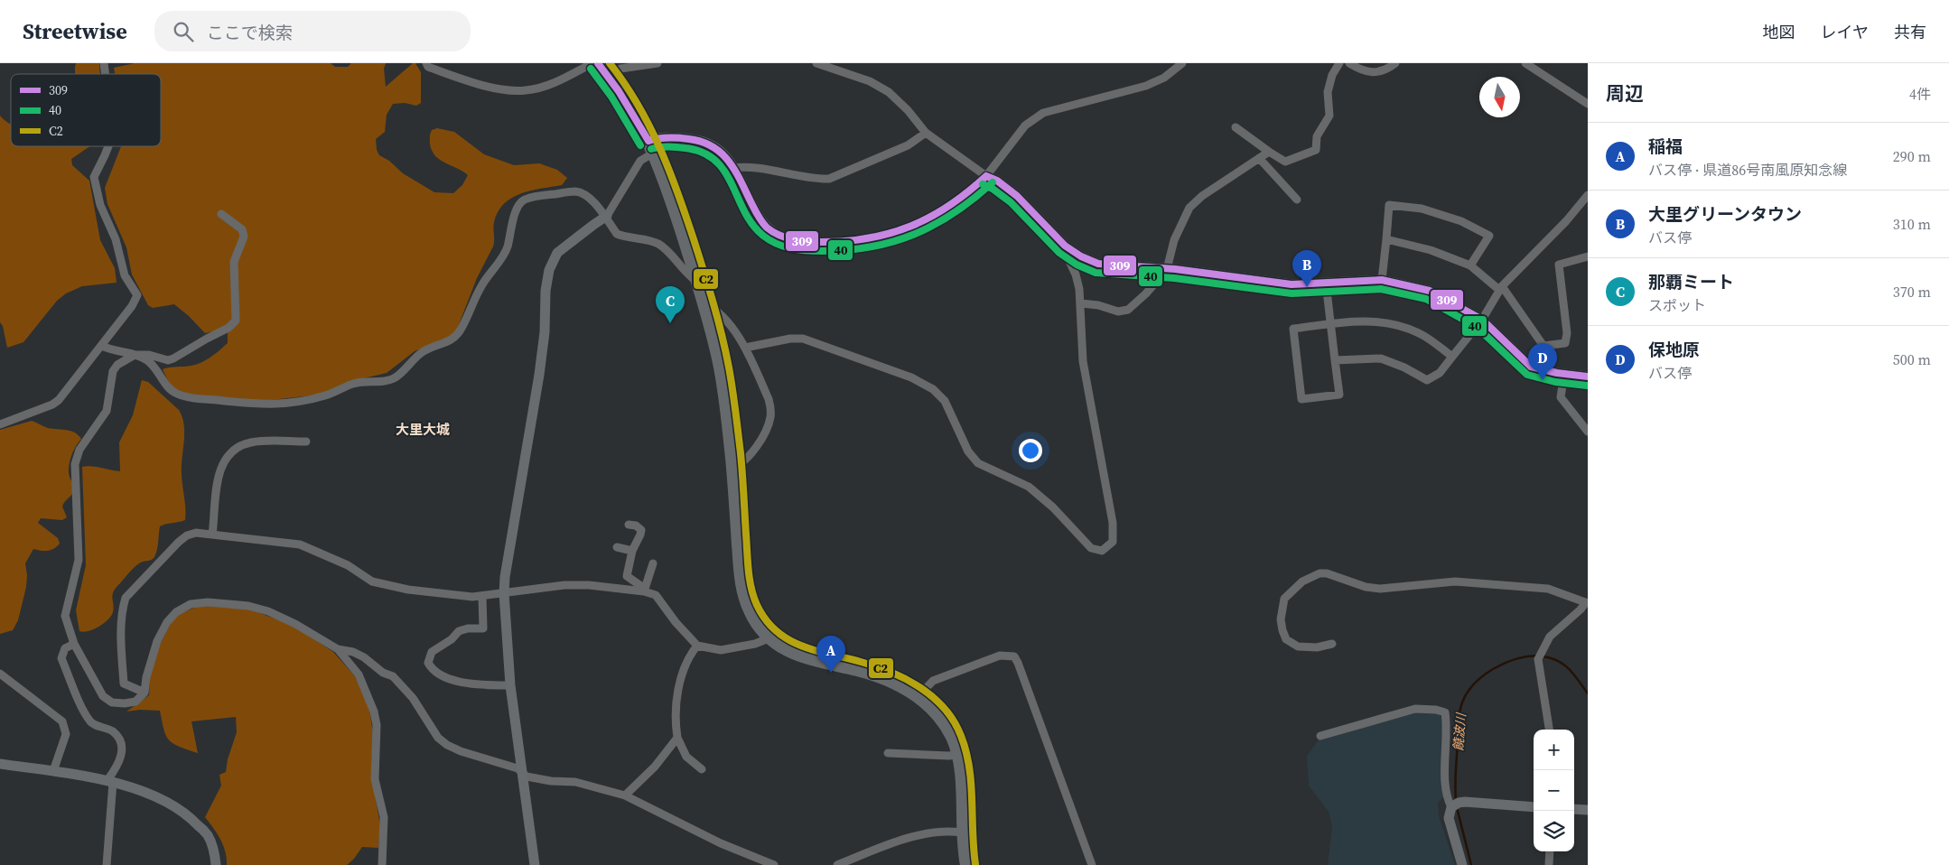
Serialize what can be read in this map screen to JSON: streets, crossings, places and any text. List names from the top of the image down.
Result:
{
  "districts": ["大里大城"],
  "water": ["饒波川"],
  "lines": ["transit line 309", "transit line C2", "transit line 40"],
  "legend": ["309", "40", "C2"],
  "north": "bottom",
  "page": {
    "header": "Streetwise",
    "search": "ここで検索",
    "nav": ["地図", "レイヤ", "共有"],
    "heading": ["周辺", "4件"],
    "list": [
      {
        "mark": "A",
        "name": "稲福",
        "note": "バス停 · 県道86号南風原知念線",
        "value": "290 m"
      },
      {
        "mark": "B",
        "name": "大里グリーンタウン",
        "note": "バス停",
        "value": "310 m"
      },
      {
        "mark": "C",
        "name": "那覇ミート",
        "note": "スポット",
        "value": "370 m"
      },
      {
        "mark": "D",
        "name": "保地原",
        "note": "バス停",
        "value": "500 m"
      }
    ],
    "pins": [
      "B",
      "C",
      "D",
      "A"
    ],
    "map_buttons": ["+", "−"]
  }
}
